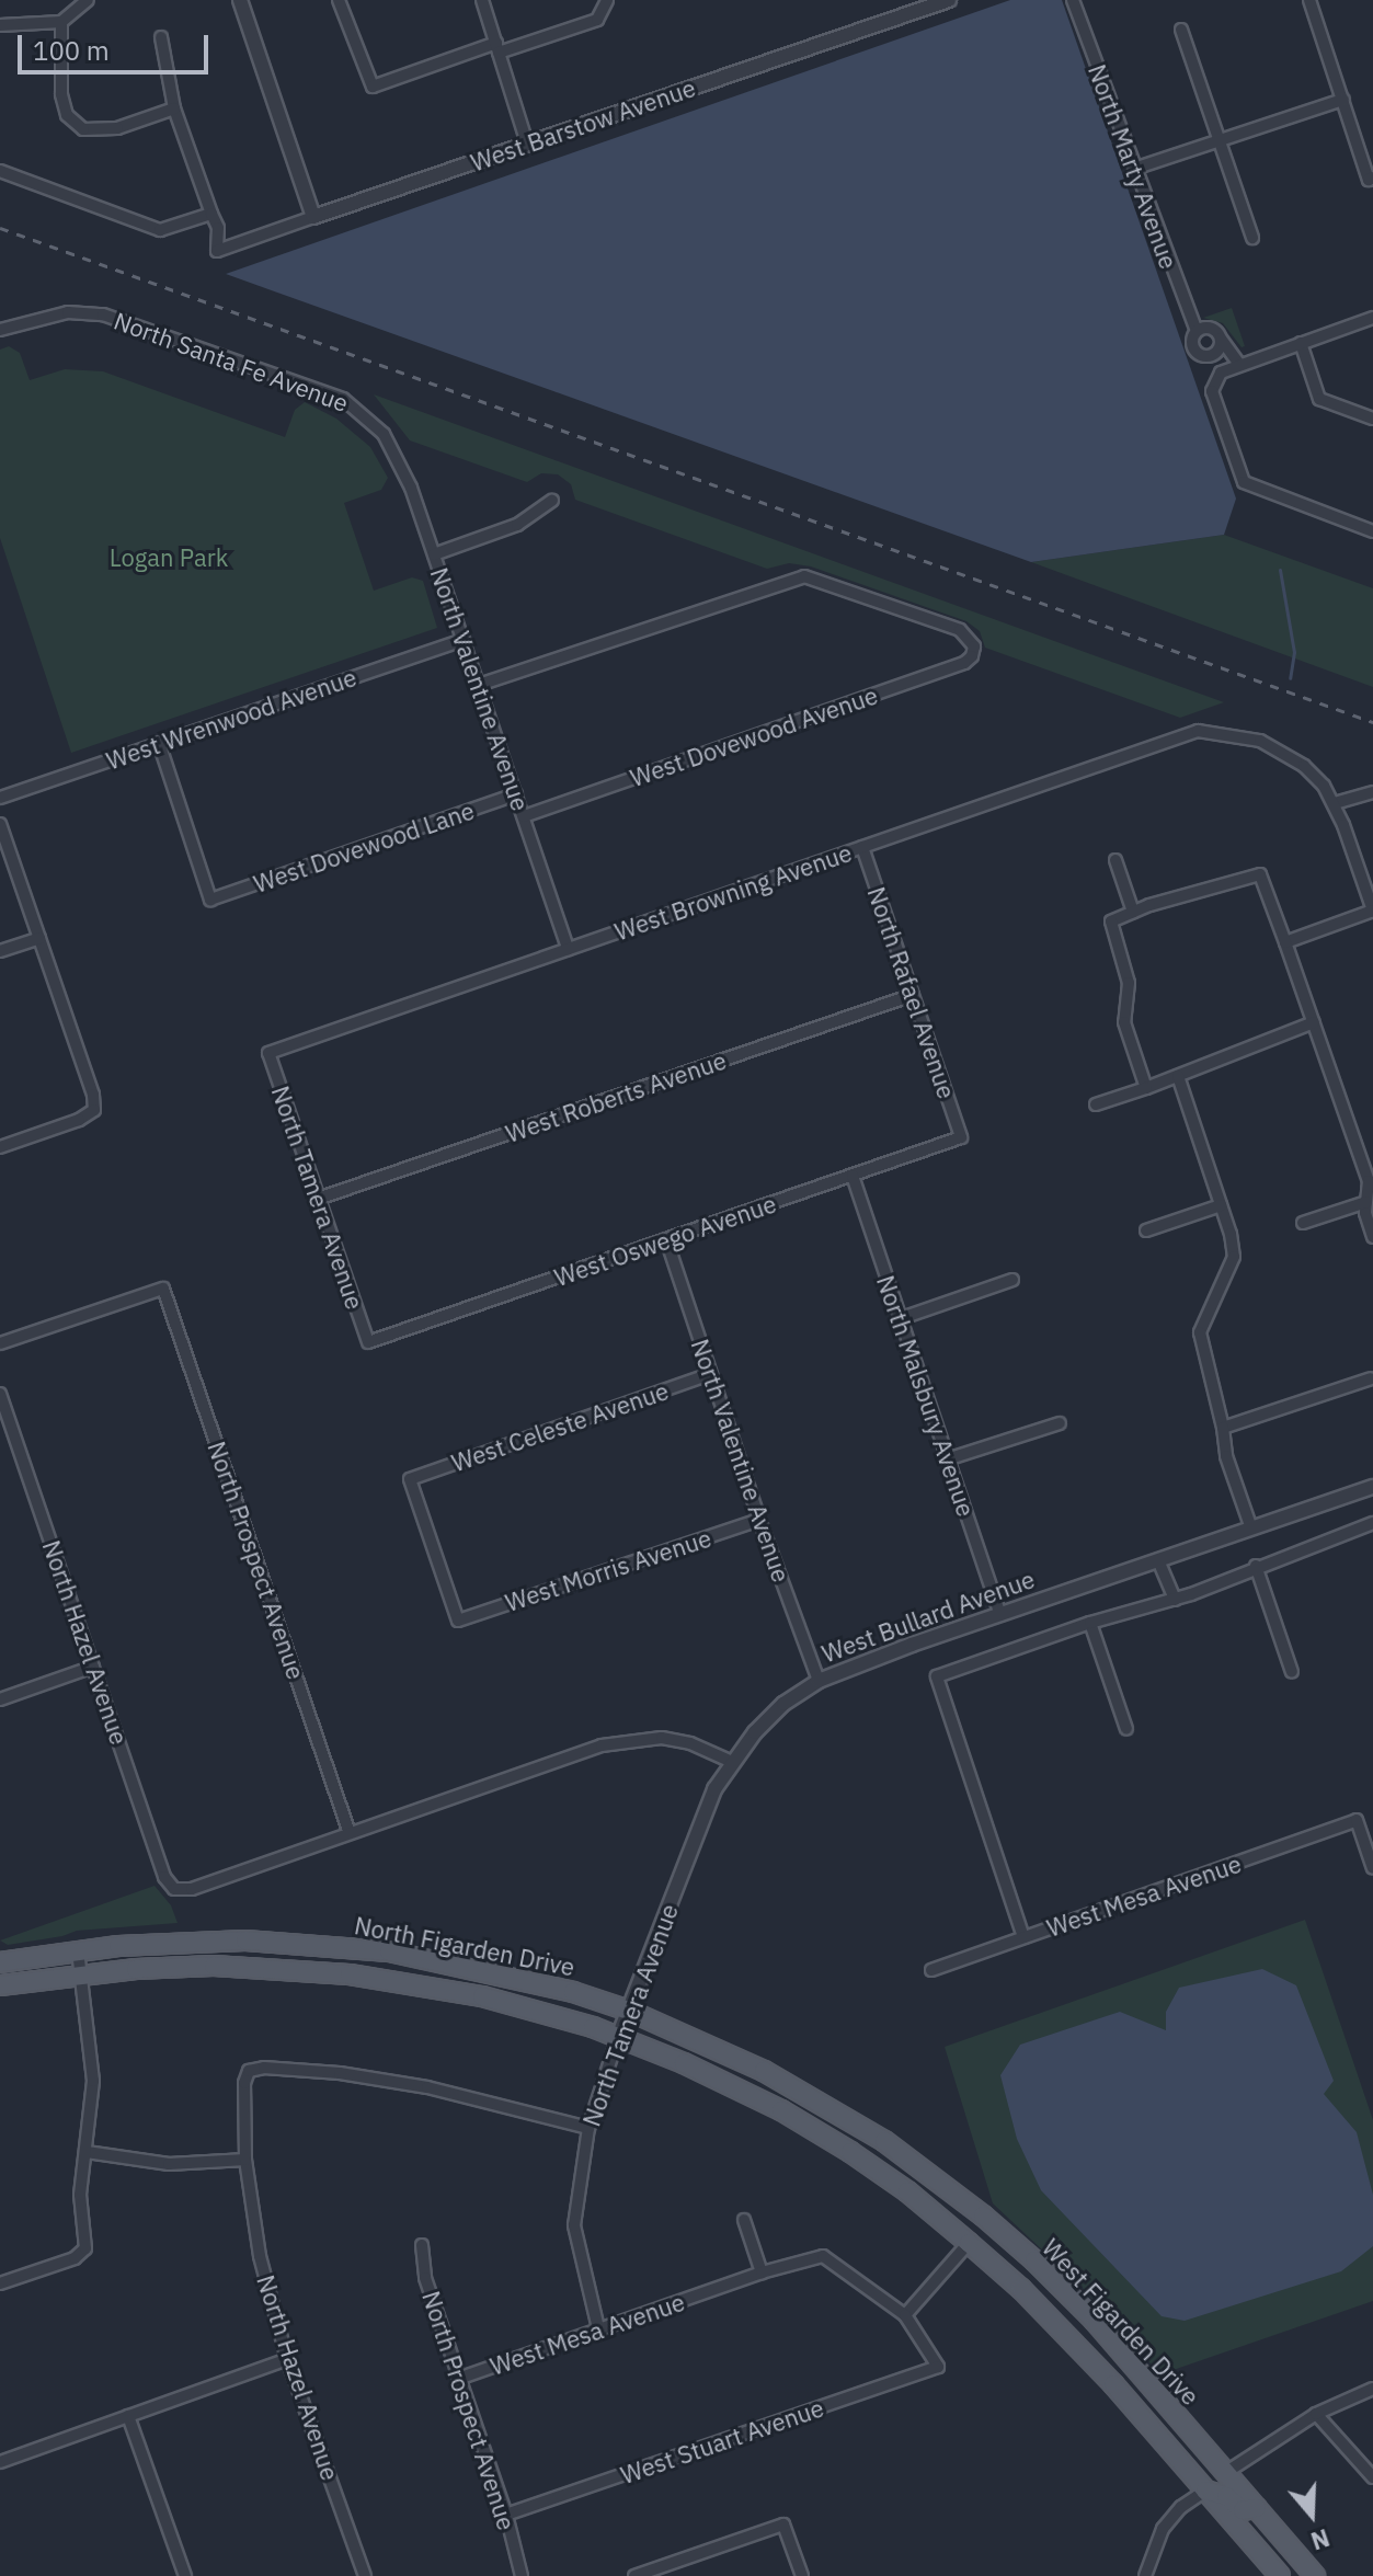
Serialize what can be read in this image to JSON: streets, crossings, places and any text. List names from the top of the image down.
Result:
{
  "streets": {
    "main road": ["North Figarden Drive", "West Figarden Drive"],
    "street": [
      "West Barstow Avenue",
      "North Marty Avenue",
      "North Santa Fe Avenue",
      "North Valentine Avenue",
      "West Wrenwood Avenue",
      "West Dovewood Avenue",
      "West Dovewood Lane",
      "West Browning Avenue",
      "North Rafael Avenue",
      "West Roberts Avenue",
      "North Tamera Avenue",
      "West Oswego Avenue",
      "North Malsbury Avenue",
      "West Celeste Avenue",
      "North Prospect Avenue",
      "West Morris Avenue",
      "West Bullard Avenue",
      "North Hazel Avenue",
      "West Mesa Avenue",
      "West Stuart Avenue"
    ]
  },
  "crossings": [
    ["North Santa Fe Avenue", "North Valentine Avenue"],
    ["North Valentine Avenue", "West Wrenwood Avenue"],
    ["North Valentine Avenue", "West Dovewood Avenue"],
    ["North Valentine Avenue", "West Dovewood Lane"],
    ["North Valentine Avenue", "West Browning Avenue"],
    ["North Valentine Avenue", "West Oswego Avenue"],
    ["North Valentine Avenue", "West Celeste Avenue"],
    ["North Valentine Avenue", "West Morris Avenue"],
    ["North Valentine Avenue", "West Bullard Avenue"],
    ["West Wrenwood Avenue", "West Dovewood Lane"],
    ["West Browning Avenue", "North Rafael Avenue"],
    ["West Browning Avenue", "North Tamera Avenue"],
    ["North Rafael Avenue", "West Roberts Avenue"],
    ["North Rafael Avenue", "West Oswego Avenue"],
    ["West Roberts Avenue", "North Tamera Avenue"],
    ["North Tamera Avenue", "West Oswego Avenue"],
    ["North Tamera Avenue", "West Bullard Avenue"],
    ["North Tamera Avenue", "North Hazel Avenue"],
    ["North Tamera Avenue", "West Mesa Avenue"],
    ["North Tamera Avenue", "North Figarden Drive"],
    ["North Tamera Avenue", "West Figarden Drive"],
    ["West Oswego Avenue", "North Malsbury Avenue"],
    ["North Malsbury Avenue", "West Bullard Avenue"],
    ["West Celeste Avenue", "West Morris Avenue"],
    ["North Prospect Avenue", "North Hazel Avenue"],
    ["North Prospect Avenue", "West Mesa Avenue"],
    ["North Prospect Avenue", "West Stuart Avenue"],
    ["West Mesa Avenue", "West Stuart Avenue"],
    ["North Figarden Drive", "West Figarden Drive"]
  ],
  "parks": ["Logan Park"],
  "scale_bar": "100 m",
  "north": "bottom"
}
